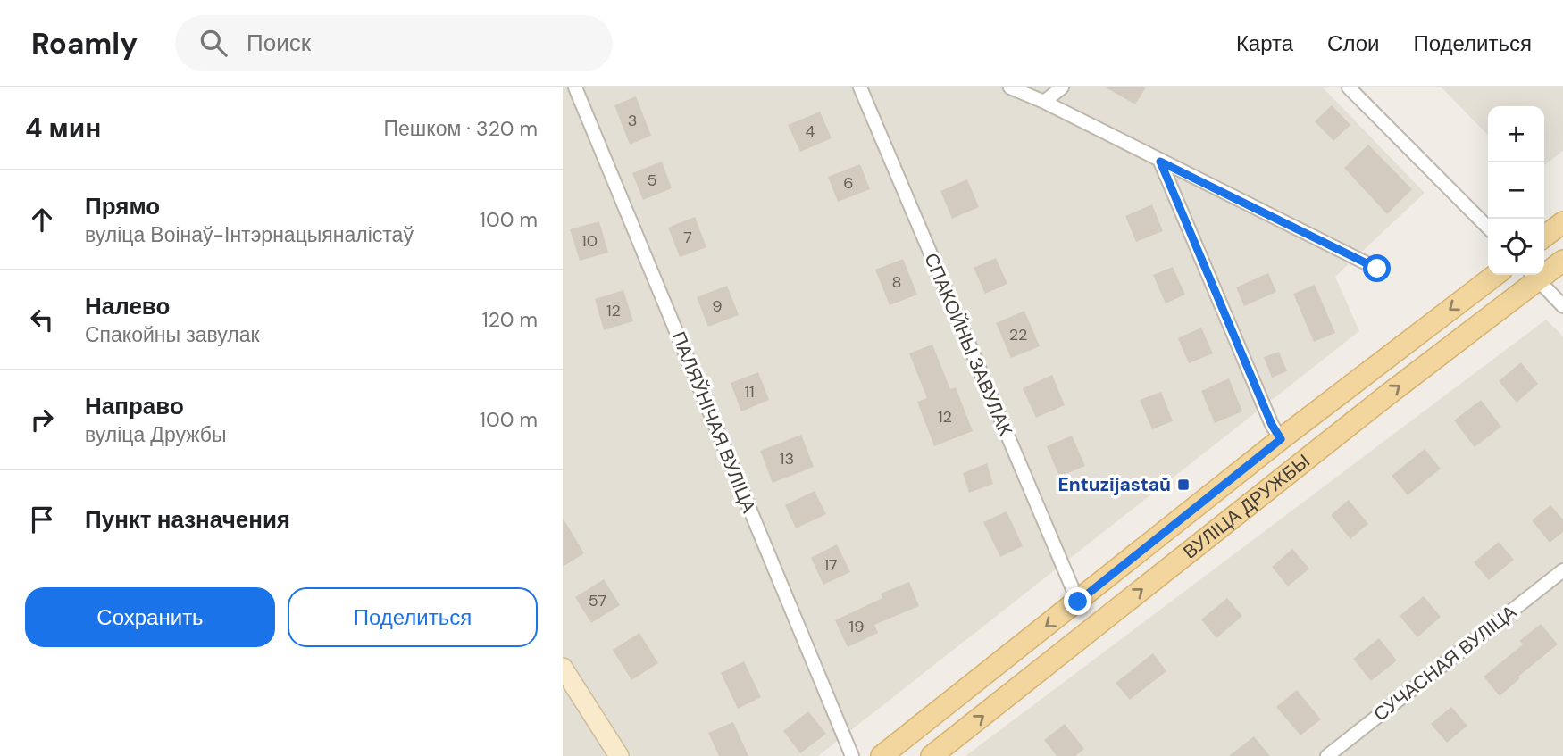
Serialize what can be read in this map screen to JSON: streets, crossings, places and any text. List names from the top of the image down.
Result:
{
  "streets": {
    "main road": ["ВУЛІЦА ДРУЖБЫ"],
    "street": ["СПАКОЙНЫ ЗАВУЛАК", "ПАЛЯЎНІЧАЯ ВУЛІЦА", "СУЧАСНАЯ ВУЛІЦА"]
  },
  "crossings": [
    ["СПАКОЙНЫ ЗАВУЛАК", "ВУЛІЦА ДРУЖБЫ"]
  ],
  "places": {
    "transit": ["Entuzijastaŭ"]
  },
  "house_numbers": [
    "3",
    "4",
    "5",
    "6",
    "7",
    "10",
    "8",
    "9",
    "12",
    "22",
    "11",
    "12",
    "13",
    "17",
    "57",
    "19"
  ],
  "page": {
    "header": "Roamly",
    "search": "Поиск",
    "nav": ["Карта", "Слои", "Поделиться"],
    "heading": ["4 мин", "Пешком · 320 m"],
    "map_buttons": ["+", "−"],
    "list": [
      ["Прямо", "вуліца Воінаў-Інтэрнацыяналістаў", "100 m"],
      ["Налево", "Спакойны завулак", "120 m"],
      ["Направо", "вуліца Дружбы", "100 m"],
      "Пункт назначения"
    ],
    "buttons": ["Сохранить", "Поделиться"]
  }
}
